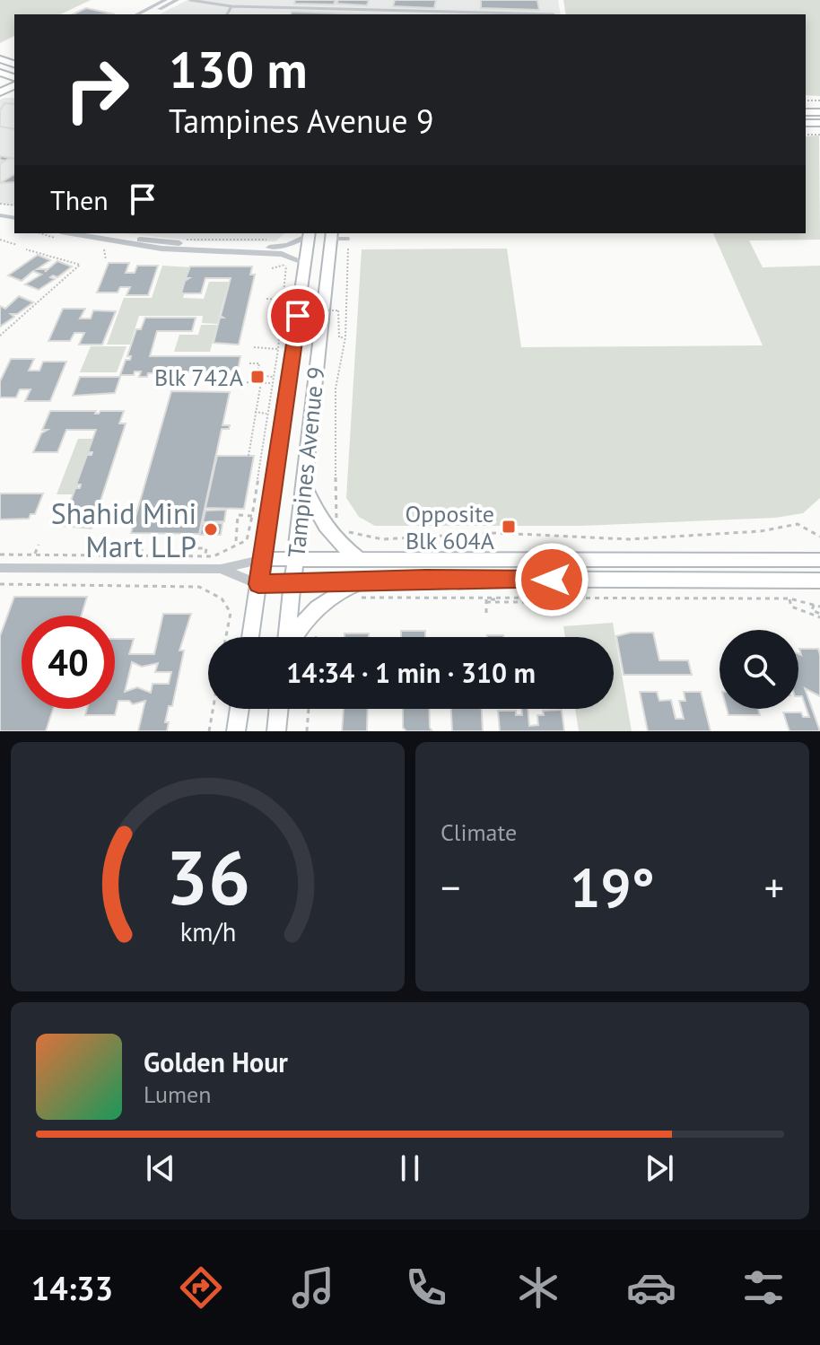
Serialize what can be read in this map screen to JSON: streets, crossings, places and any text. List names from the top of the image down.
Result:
{
  "streets": {
    "main road": ["Tampines Avenue 9"]
  },
  "places": {
    "transit": ["Blk 742A", "Opposite Blk 604A"],
    "other": ["Shahid Mini Mart LLP"]
  },
  "page": {
    "turn": ["130 m", "Tampines Avenue 9"],
    "then": "Then",
    "limit": "40",
    "trip": "14:34 · 1 min · 310 m",
    "tile": "Climate",
    "heat": ["−", "19°", "+"],
    "song": ["Golden Hour", "Lumen"],
    "tabs": "14:33",
    "gauge": ["36", "km/h"]
  }
}
